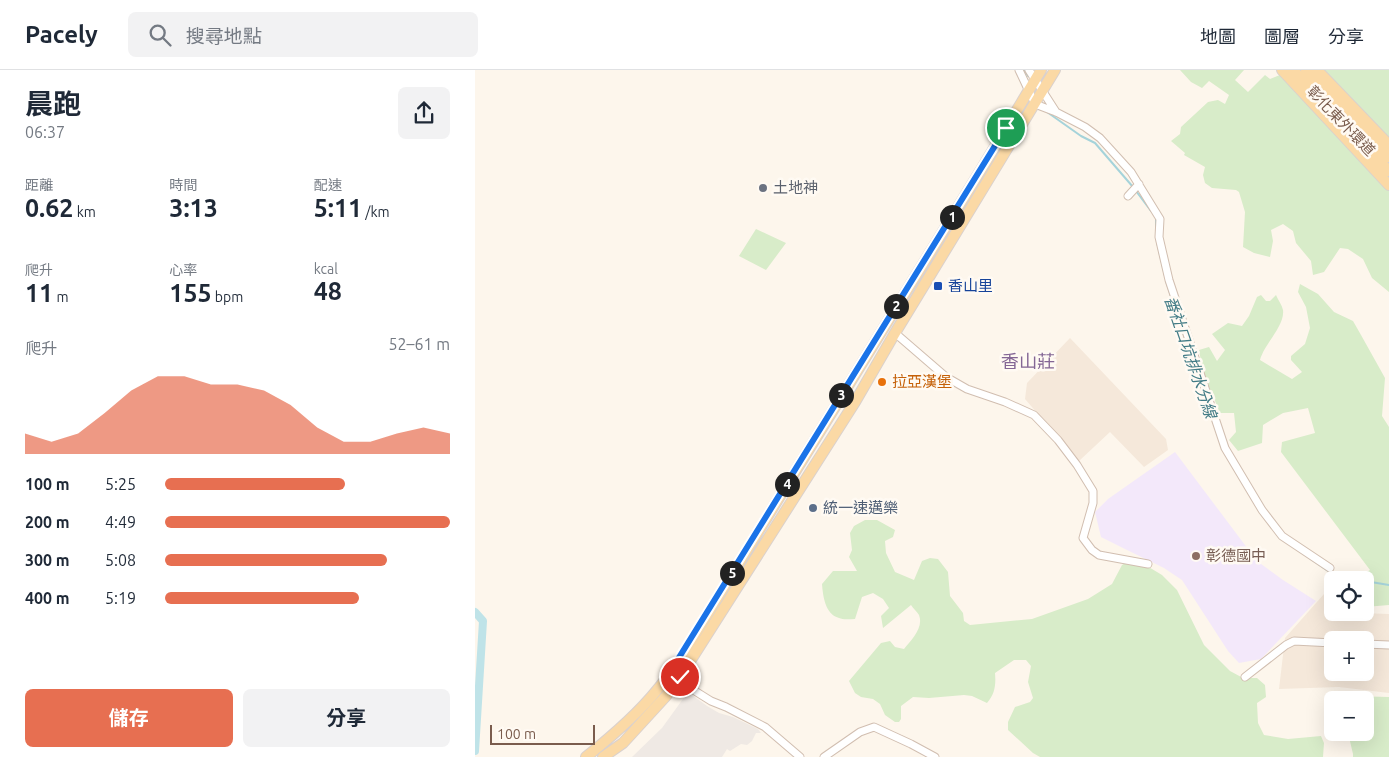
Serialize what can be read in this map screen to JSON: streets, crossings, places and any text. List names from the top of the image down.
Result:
{
  "streets": {
    "main road": ["彰化東外環道"]
  },
  "districts": ["香山莊"],
  "water": ["番社口坑排水分線"],
  "places": {
    "other": [
      "土地神",
      "拉亞漢堡",
      "統一速邁樂",
      "彰德國中"
    ],
    "transit": ["香山里"]
  },
  "scale_bar": "100 m",
  "page": {
    "header": "Pacely",
    "search": "搜尋地點",
    "nav": ["地圖", "圖層", "分享"],
    "heading": ["晨跑", "06:37"],
    "stats": [
      ["距離", "0.62 km"],
      ["時間", "3:13"],
      ["配速", "5:11 /km"],
      ["爬升", "11 m"],
      ["心率", "155 bpm"],
      ["kcal", "48"]
    ],
    "pins": [
      "1",
      "2",
      "3",
      "4",
      "5"
    ],
    "chart": ["爬升", "52–61 m"],
    "list": [
      {
        "name": "100 m",
        "note": "5:25"
      },
      {
        "name": "200 m",
        "note": "4:49"
      },
      {
        "name": "300 m",
        "note": "5:08"
      },
      {
        "name": "400 m",
        "note": "5:19"
      }
    ],
    "map_buttons": ["+", "−"],
    "buttons": ["儲存", "分享"],
    "scale": "100 m"
  }
}
